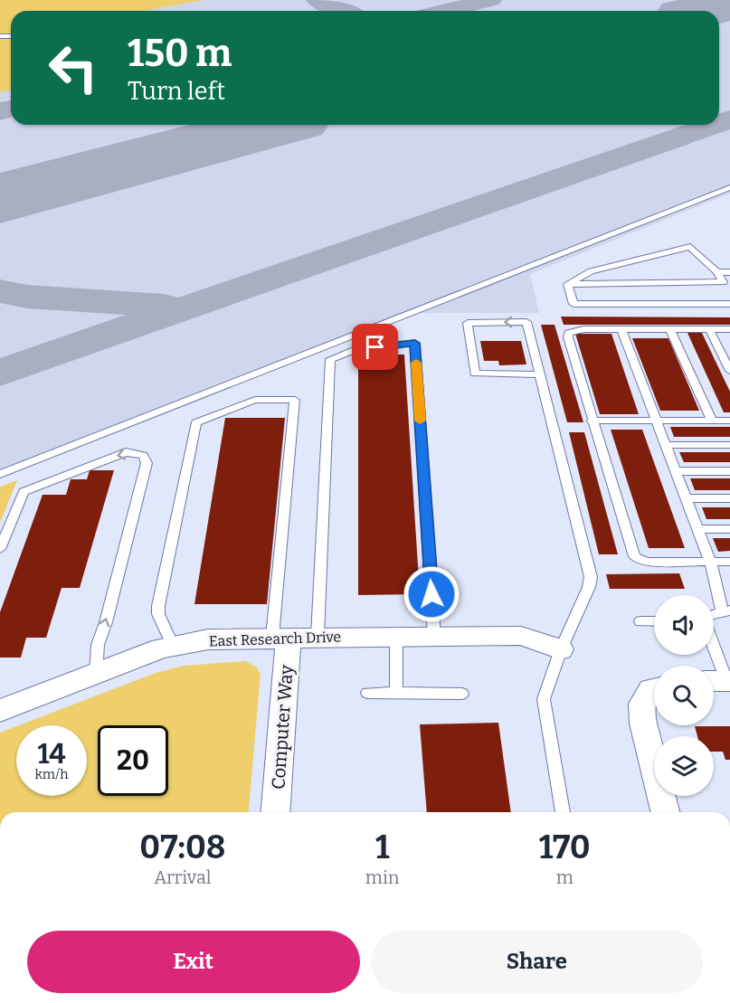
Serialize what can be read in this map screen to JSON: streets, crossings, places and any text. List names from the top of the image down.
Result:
{
  "streets": {
    "street": ["East Research Drive", "Computer Way"]
  },
  "crossings": [
    ["East Research Drive", "Computer Way"]
  ],
  "page": {
    "turn": ["150 m", "Turn left"],
    "speed": "14 km/h",
    "limit": "20",
    "eta": [
      "07:08",
      "Arrival",
      "1",
      "min",
      "170",
      "m"
    ],
    "buttons": ["Exit", "Share"]
  }
}
